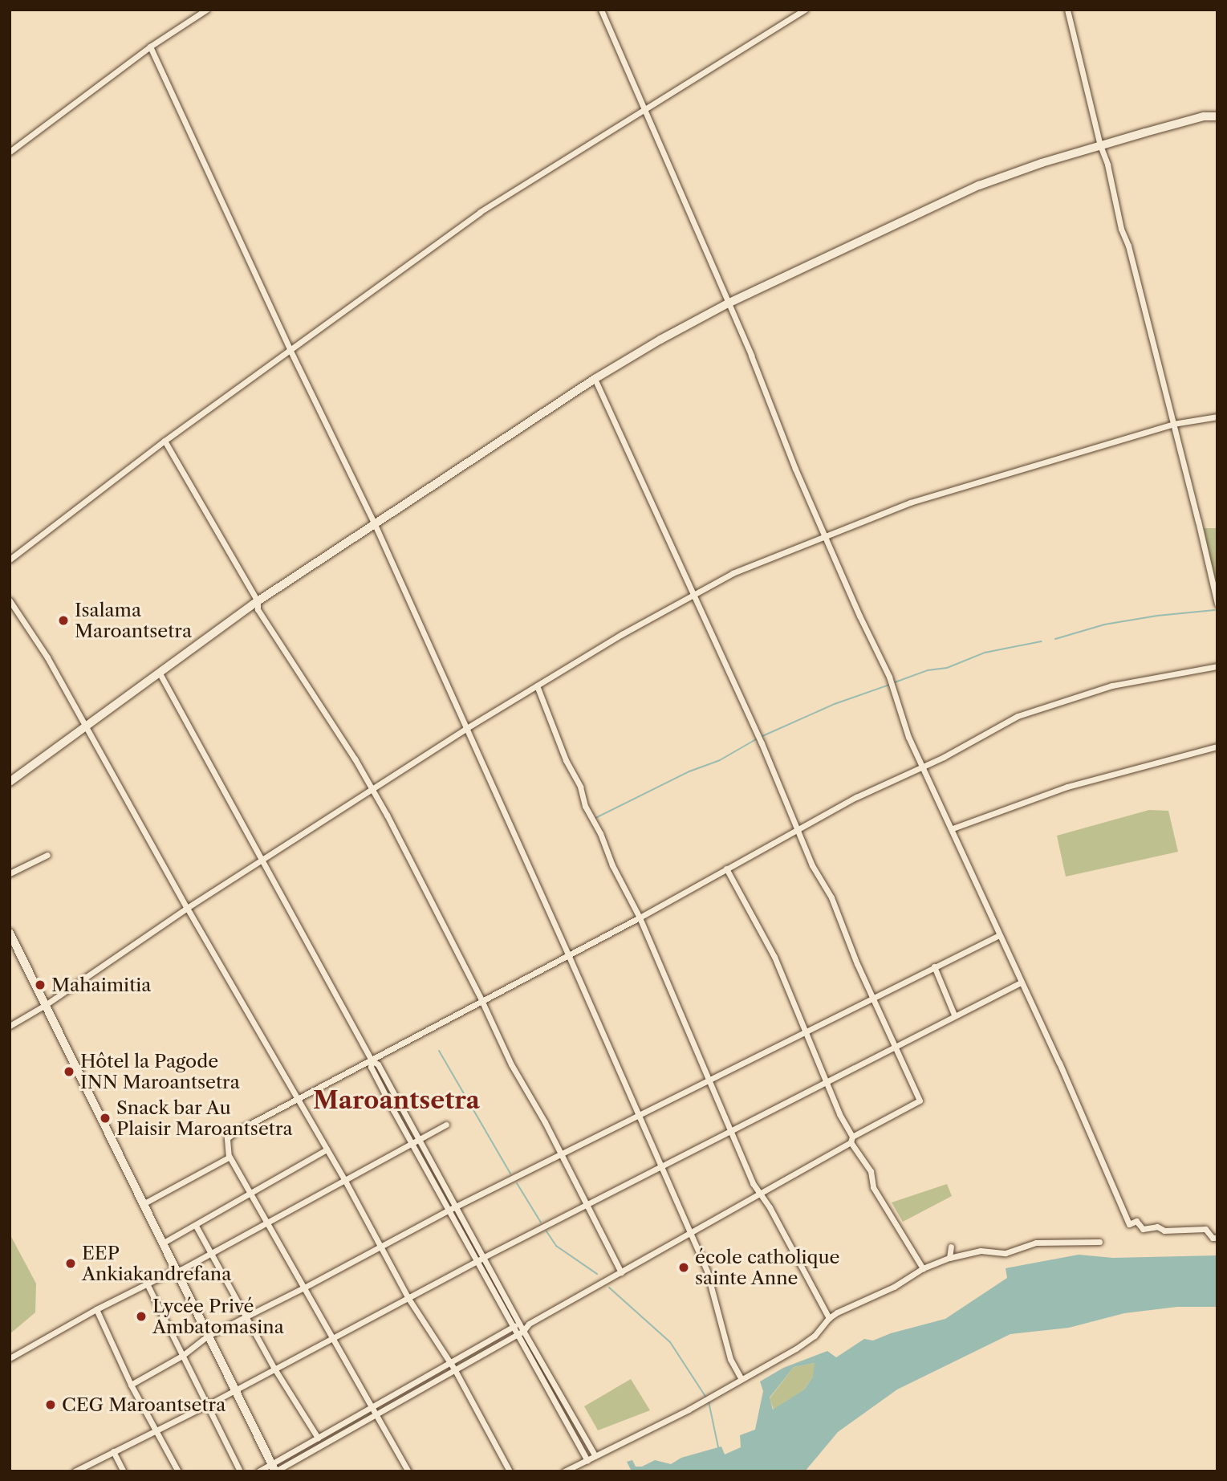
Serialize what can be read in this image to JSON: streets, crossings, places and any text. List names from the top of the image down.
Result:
{
  "districts": ["Maroantsetra"],
  "places": [
    "Isalama Maroantsetra",
    "Mahaimitia",
    "Hôtel la Pagode INN Maroantsetra",
    "Snack bar Au Plaisir Maroantsetra",
    "EEP Ankiakandrefana",
    "école catholique sainte Anne",
    "Lycée Privé Ambatomasina",
    "CEG Maroantsetra"
  ]
}
